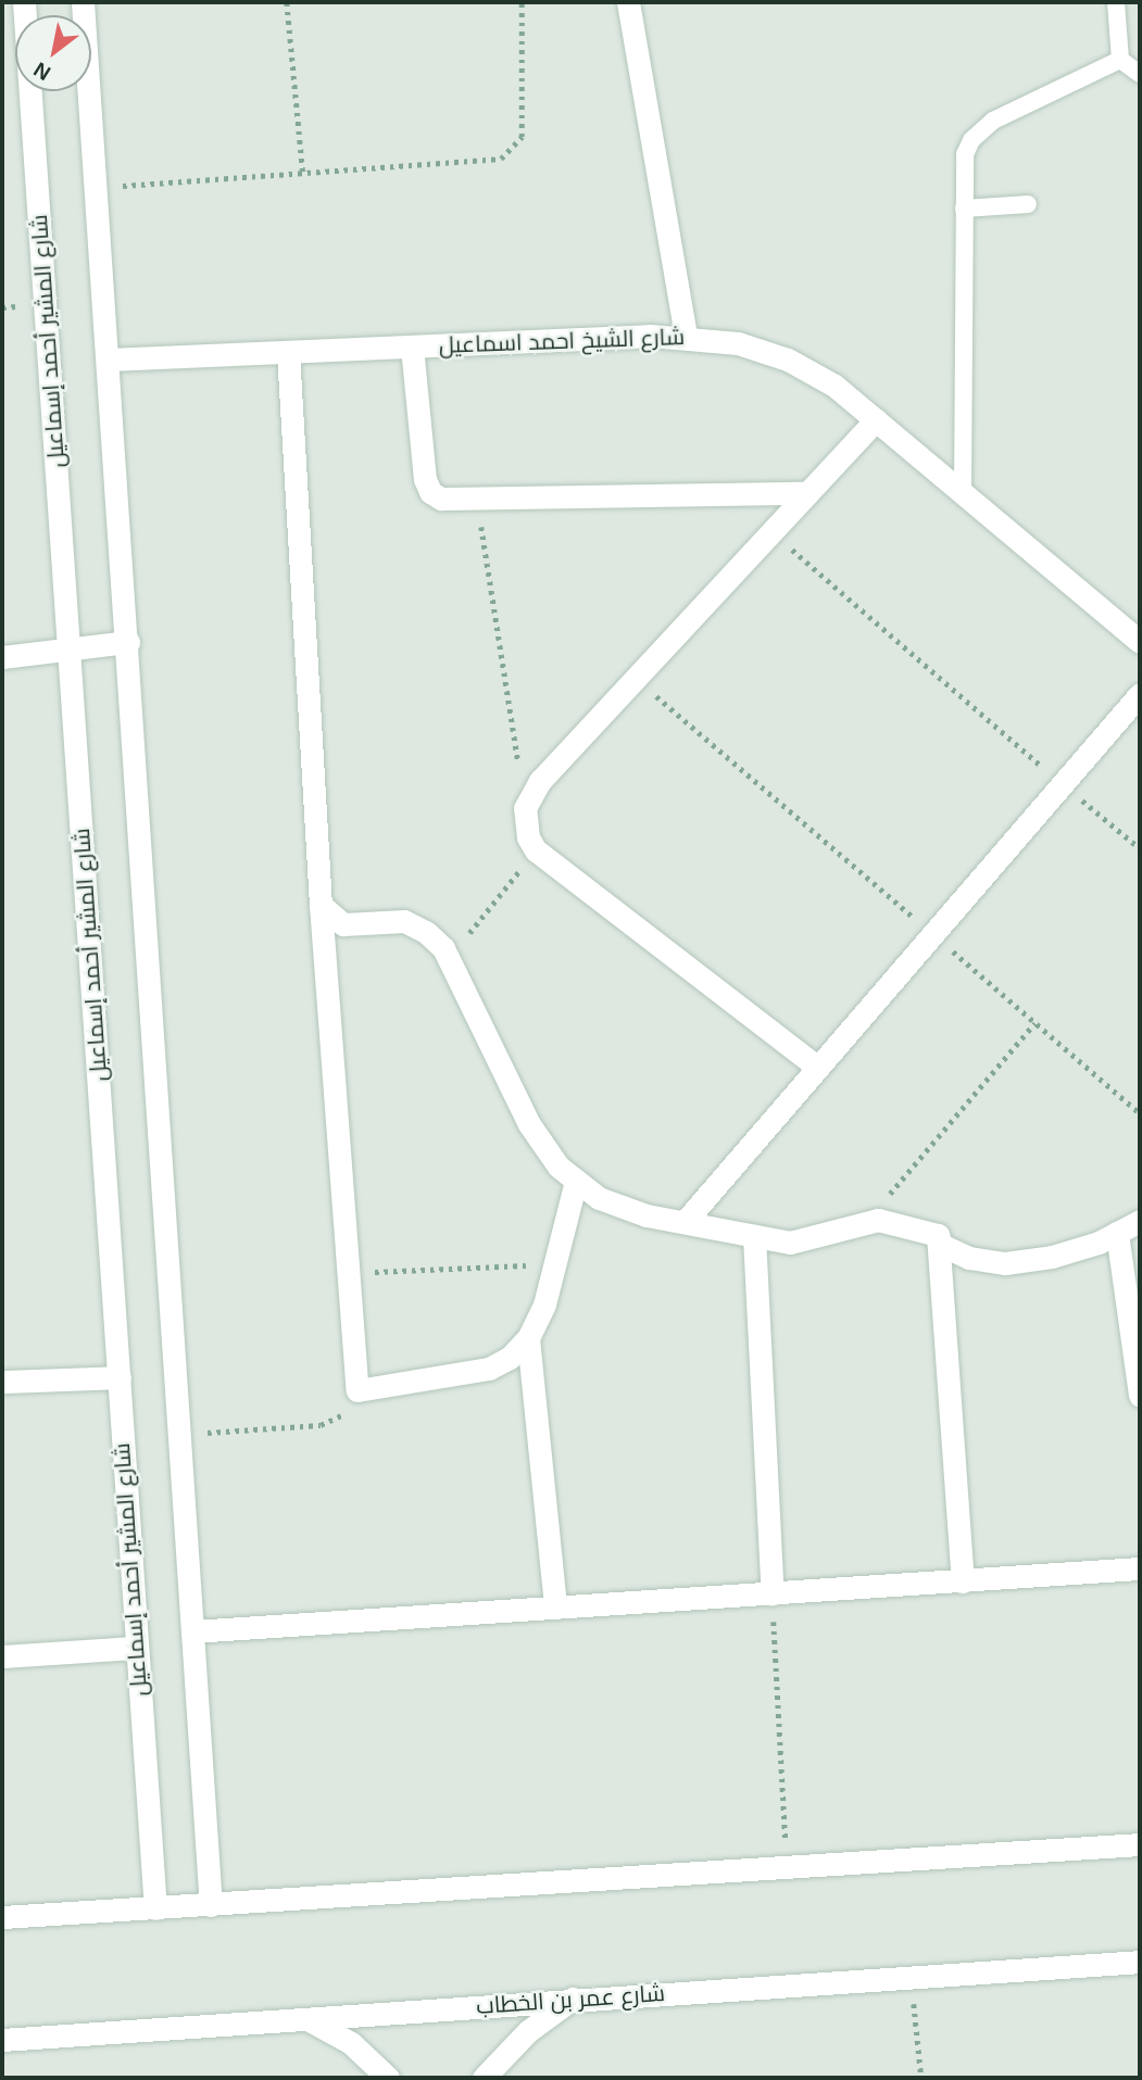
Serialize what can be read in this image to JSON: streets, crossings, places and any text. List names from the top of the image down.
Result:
{
  "streets": {
    "street": ["شارع المشير أحمد إسماعيل", "شارع الشيخ احمد اسماعيل", "شارع عمر بن الخطاب"]
  },
  "north": "bottom left"
}
